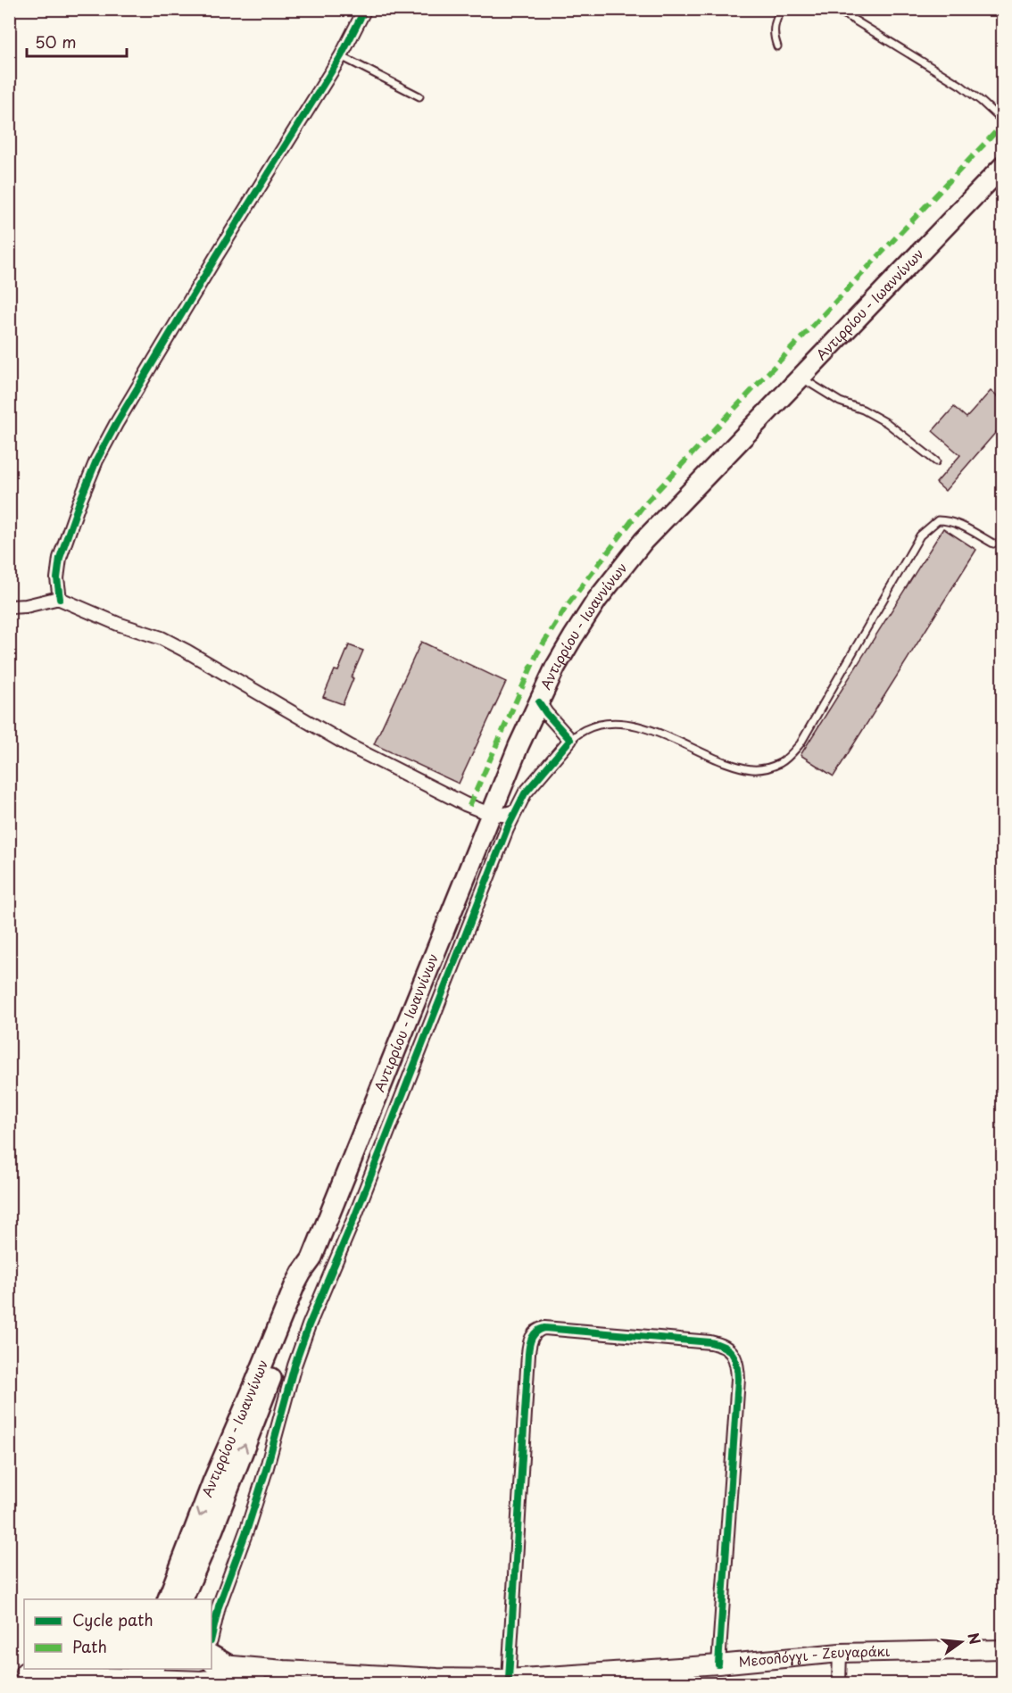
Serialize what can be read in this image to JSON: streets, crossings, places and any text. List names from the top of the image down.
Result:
{
  "streets": {
    "main road": ["Αντιρρίου - Ιωαννίνων", "Μεσολόγγι - Ζευγαράκι"]
  },
  "legend": ["Cycle path", "Path"],
  "scale_bar": "50 m",
  "north": "right"
}
